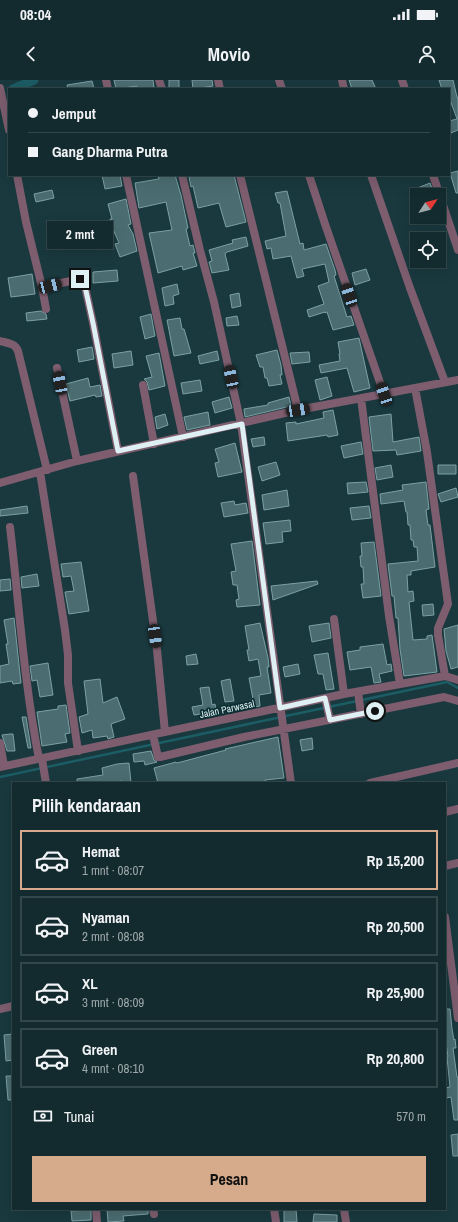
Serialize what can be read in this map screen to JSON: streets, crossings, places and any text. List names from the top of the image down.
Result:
{
  "streets": {
    "street": ["Jalan Parwasal"]
  },
  "north": "top right",
  "page": {
    "status": "08:04",
    "header": "Movio",
    "banner": ["Jemput", "Gang Dharma Putra"],
    "bubble": "2 mnt",
    "heading": "Pilih kendaraan",
    "list": [
      {
        "name": "Hemat",
        "note": "1 mnt · 08:07",
        "value": "Rp 15,200"
      },
      {
        "name": "Nyaman",
        "note": "2 mnt · 08:08",
        "value": "Rp 20,500"
      },
      {
        "name": "XL",
        "note": "3 mnt · 08:09",
        "value": "Rp 25,900"
      },
      {
        "name": "Green",
        "note": "4 mnt · 08:10",
        "value": "Rp 20,800"
      }
    ],
    "pay": ["Tunai", "570 m"],
    "buttons": "Pesan"
  }
}
